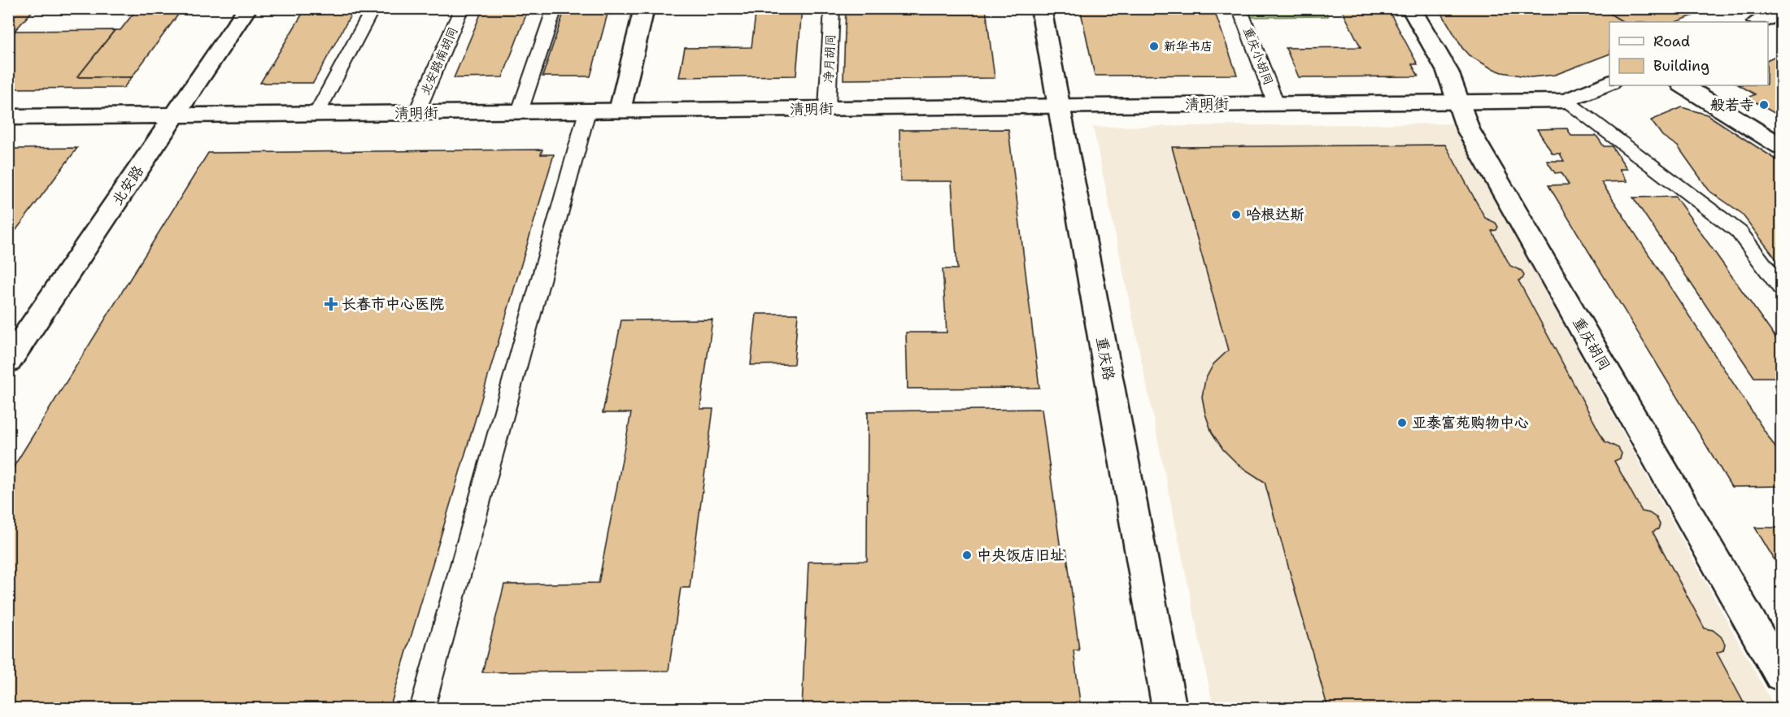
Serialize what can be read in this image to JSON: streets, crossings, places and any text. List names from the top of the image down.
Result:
{
  "streets": {
    "street": [
      "清明街",
      "北安路",
      "重庆胡同",
      "重庆路"
    ],
    "lane": ["重庆小胡同", "净月胡同", "北安路南胡同"]
  },
  "crossings": [
    ["重庆小胡同", "清明街"],
    ["净月胡同", "清明街"],
    ["北安路南胡同", "清明街"],
    ["清明街", "北安路"],
    ["清明街", "重庆胡同"],
    ["清明街", "重庆路"]
  ],
  "places": {
    "other": [
      "新华书店",
      "般若寺",
      "哈根达斯",
      "亚泰富苑购物中心",
      "中央饭店旧址"
    ],
    "health": ["长春市中心医院"]
  },
  "legend": ["Road", "Building"]
}
